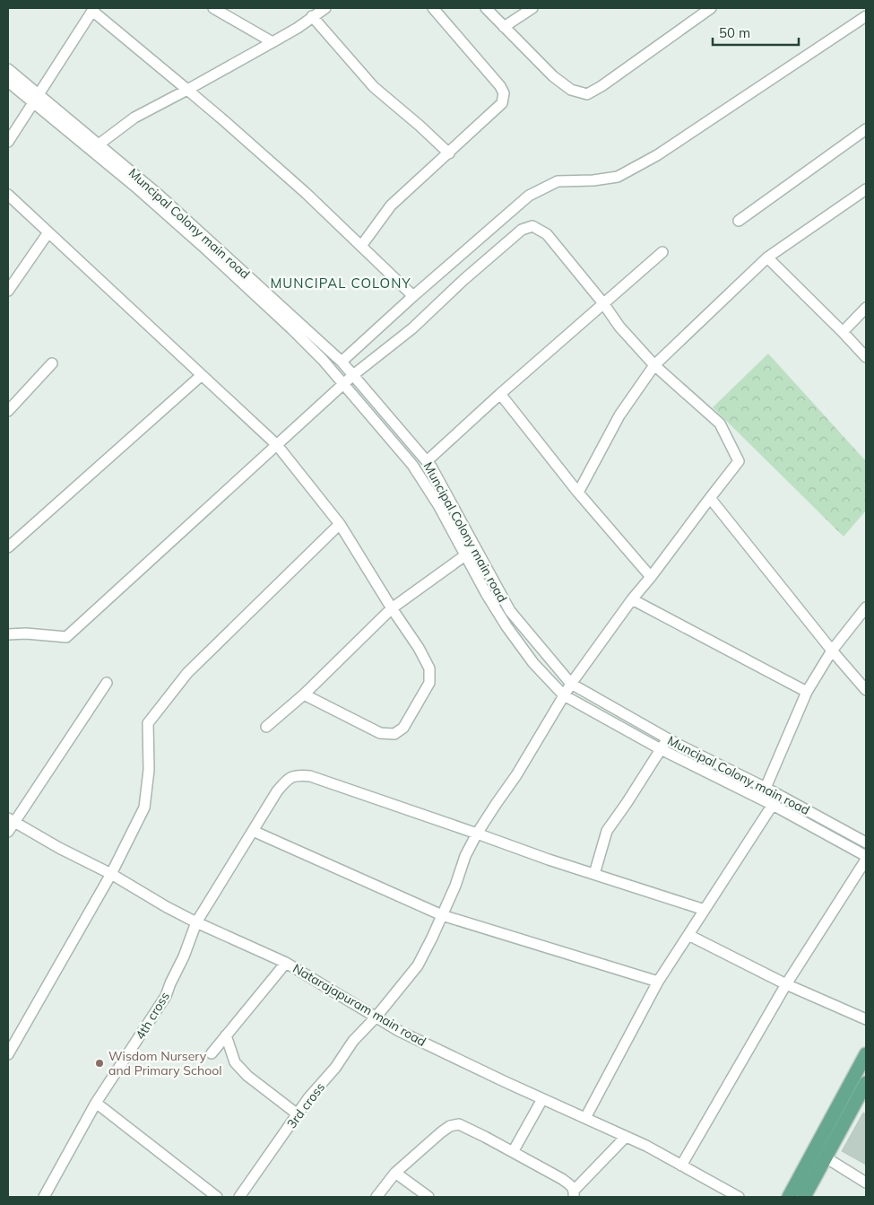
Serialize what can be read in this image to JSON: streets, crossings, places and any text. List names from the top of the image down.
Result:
{
  "streets": {
    "street": [
      "Muncipal Colony main road",
      "Natarajapuram main road",
      "4th cross",
      "3rd cross"
    ]
  },
  "crossings": [
    ["Muncipal Colony main road", "3rd cross"],
    ["Natarajapuram main road", "4th cross"],
    ["Natarajapuram main road", "3rd cross"],
    ["4th cross", "3rd cross"]
  ],
  "districts": ["MUNCIPAL COLONY"],
  "places": ["Wisdom Nursery and Primary School"],
  "scale_bar": "50 m"
}
